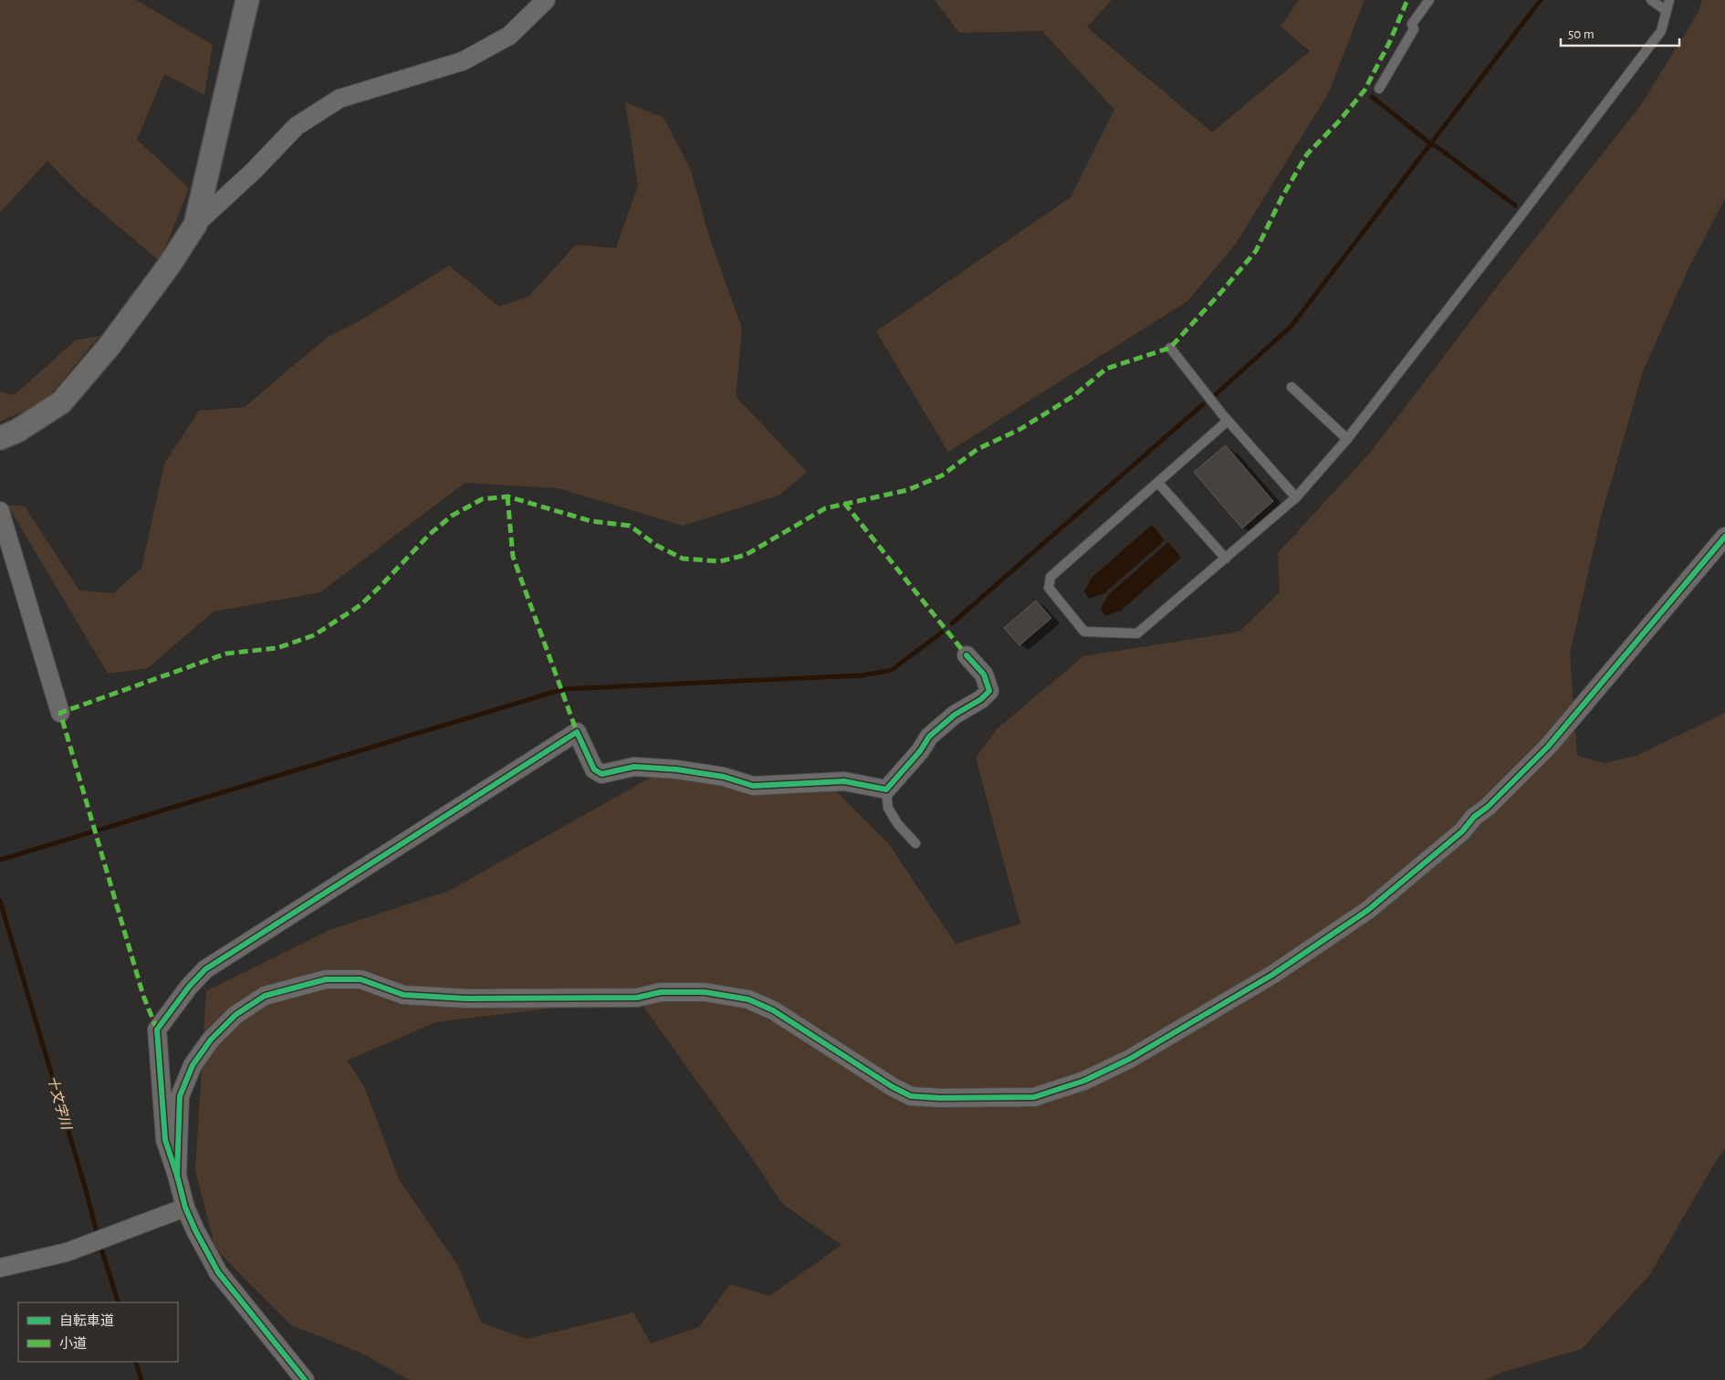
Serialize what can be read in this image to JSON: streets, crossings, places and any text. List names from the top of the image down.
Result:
{
  "water": ["十文字川"],
  "legend": ["自転車道", "小道"],
  "scale_bar": "50 m"
}
